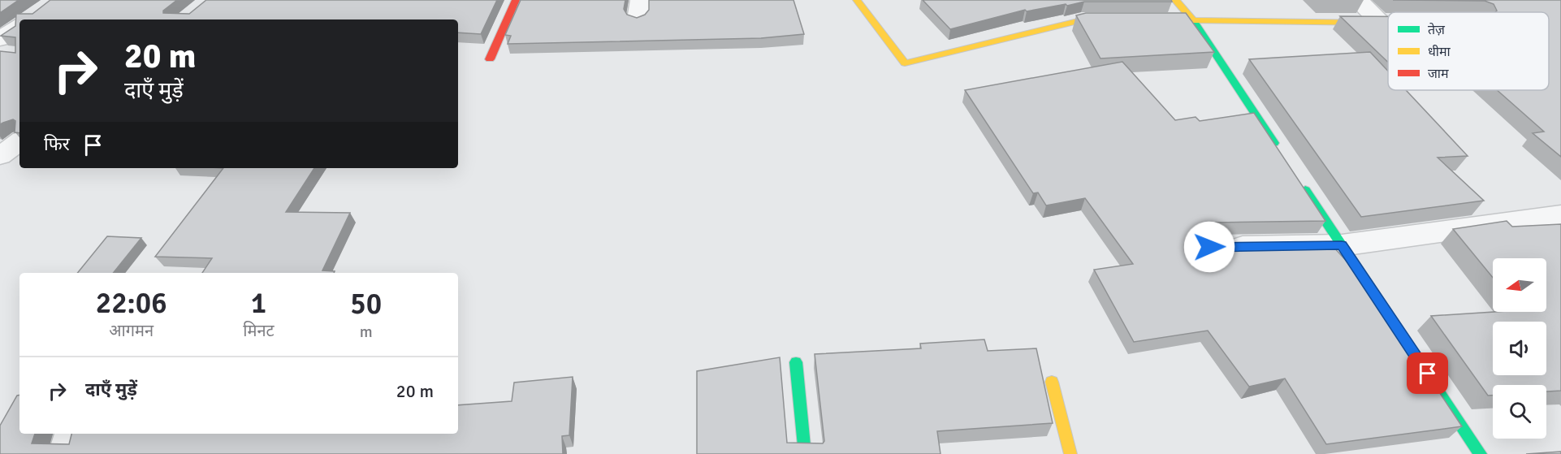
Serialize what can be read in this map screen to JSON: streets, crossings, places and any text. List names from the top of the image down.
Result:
{
  "legend": ["तेज़", "धीमा", "जाम"],
  "north": "left",
  "page": {
    "turn": ["20 m", "दाएँ मुड़ें"],
    "then": "फिर",
    "eta": [
      "22:06",
      "आगमन",
      "1",
      "मिनट",
      "50",
      "m"
    ],
    "list": [
      {
        "name": "दाएँ मुड़ें",
        "value": "20 m"
      }
    ]
  }
}
